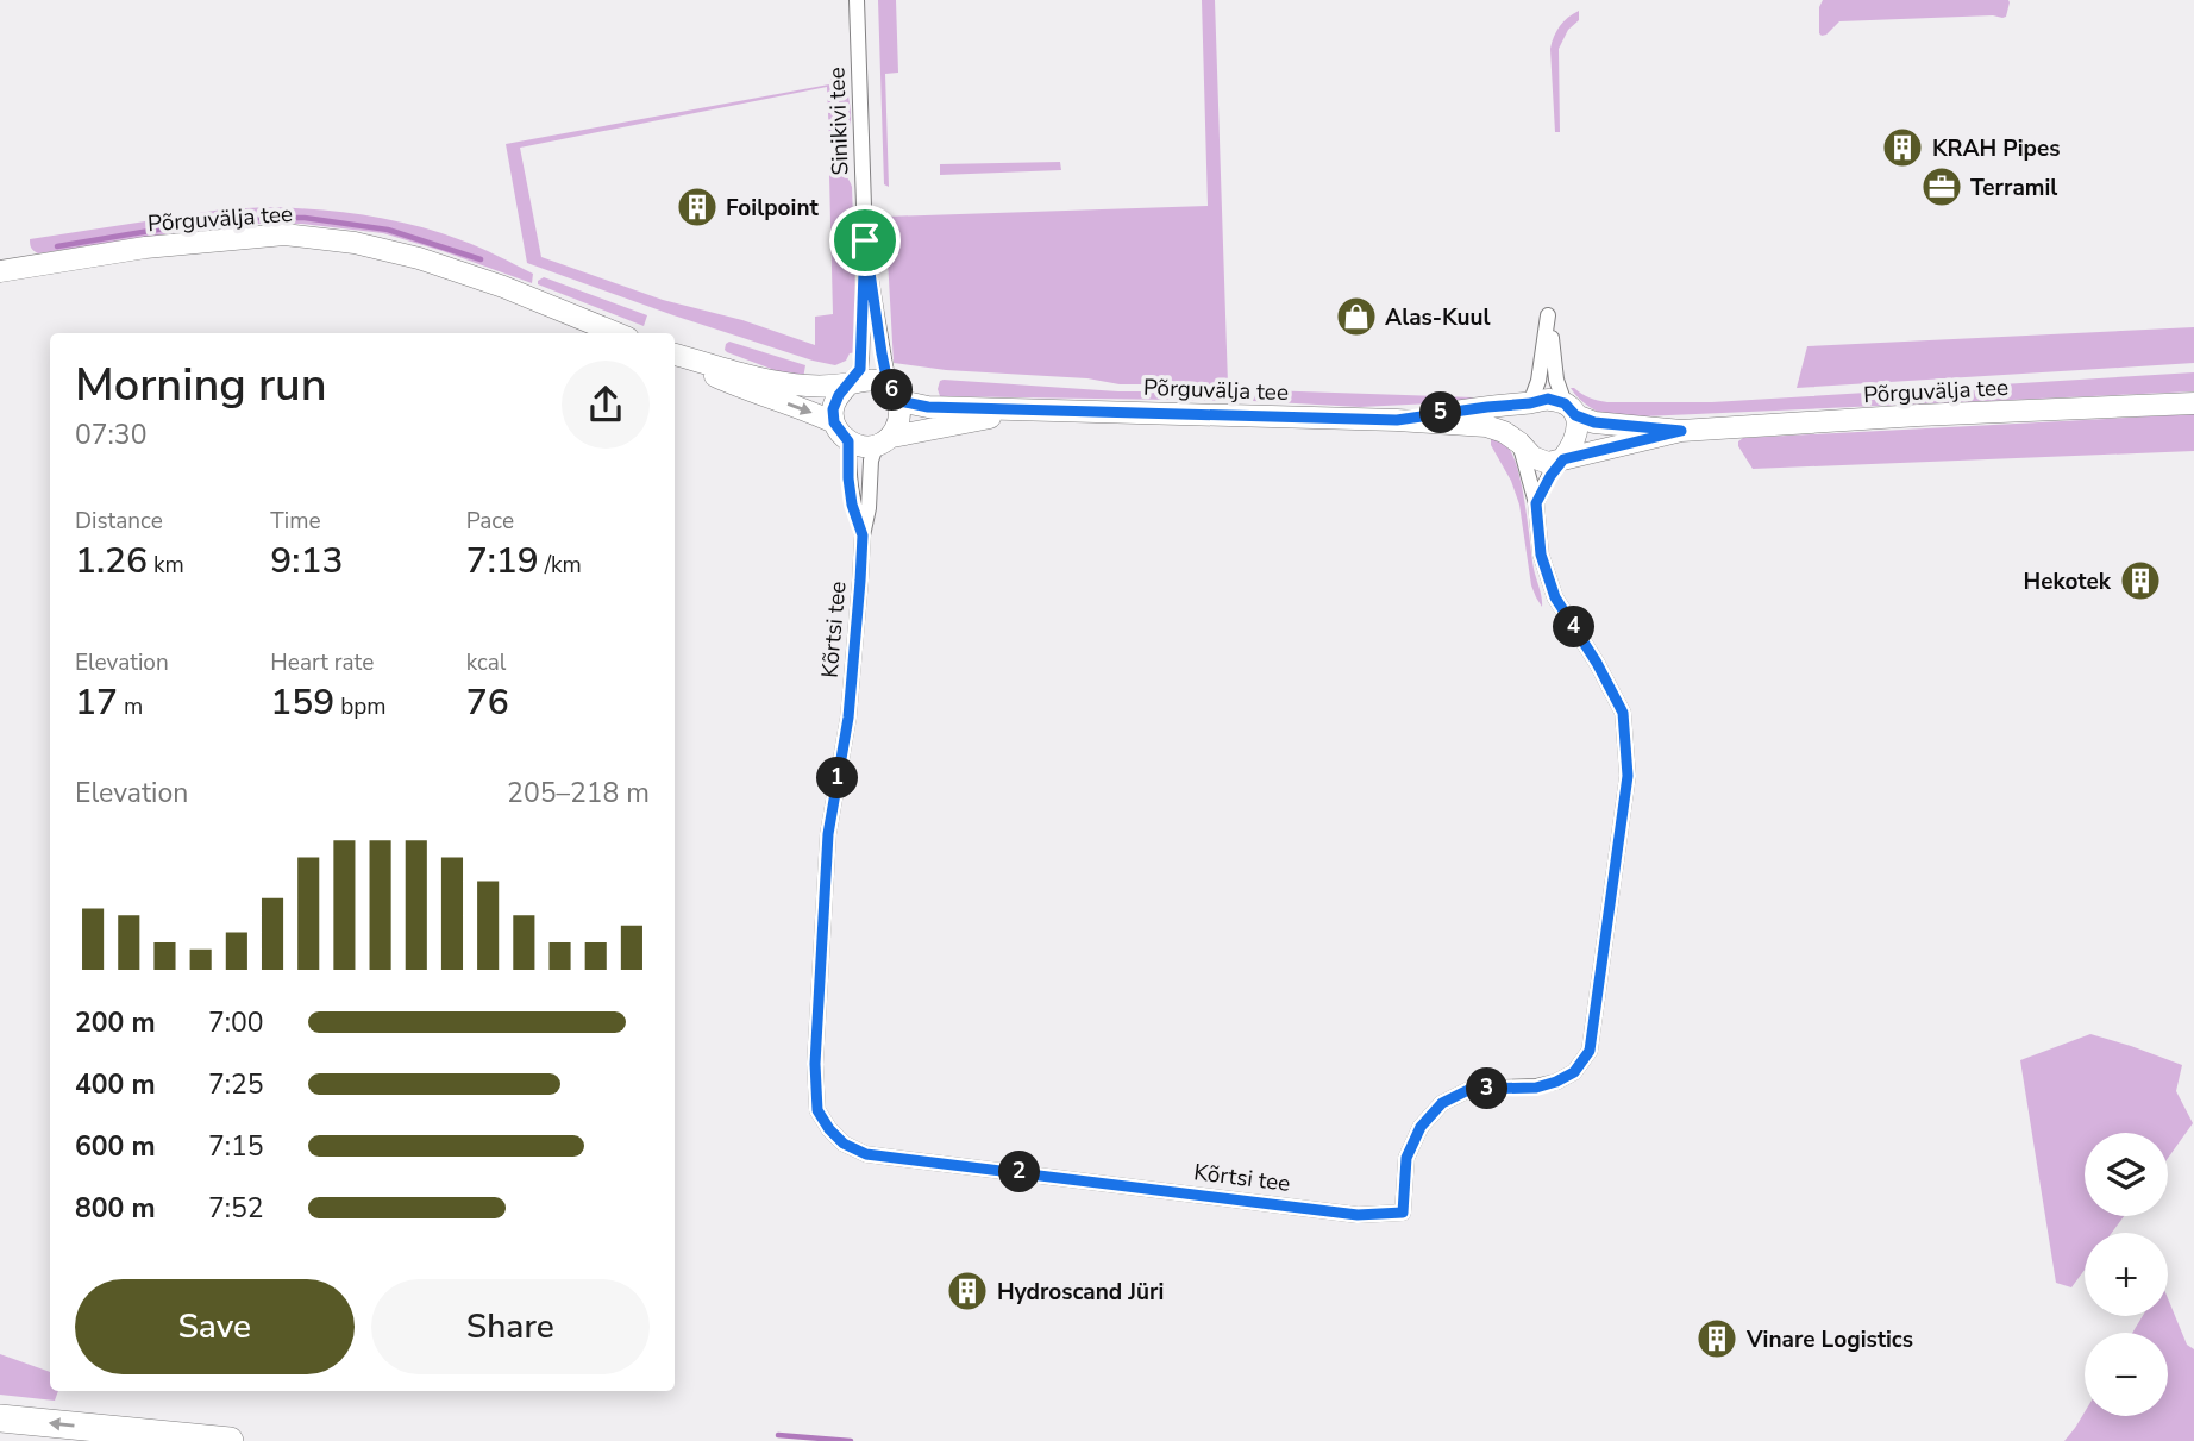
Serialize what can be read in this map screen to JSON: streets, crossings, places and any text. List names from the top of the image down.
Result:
{
  "streets": {
    "street": ["Sinikivi tee", "Põrguvälja tee", "Kõrtsi tee"]
  },
  "crossings": [
    ["Sinikivi tee", "Põrguvälja tee"],
    ["Sinikivi tee", "Kõrtsi tee"],
    ["Põrguvälja tee", "Kõrtsi tee"]
  ],
  "places": {
    "building": [
      "KRAH Pipes",
      "Foilpoint",
      "Hekotek",
      "Hydroscand Jüri",
      "Vinare Logistics"
    ],
    "office": ["Terramil"],
    "shop": ["Alas-Kuul"]
  },
  "page": {
    "heading": ["Morning run", "07:30"],
    "pins": [
      "6",
      "5",
      "4",
      "1",
      "3",
      "2"
    ],
    "stats": [
      ["Distance", "1.26 km"],
      ["Time", "9:13"],
      ["Pace", "7:19 /km"],
      ["Elevation", "17 m"],
      ["Heart rate", "159 bpm"],
      ["kcal", "76"]
    ],
    "chart": ["Elevation", "205–218 m"],
    "list": [
      {
        "name": "200 m",
        "note": "7:00"
      },
      {
        "name": "400 m",
        "note": "7:25"
      },
      {
        "name": "600 m",
        "note": "7:15"
      },
      {
        "name": "800 m",
        "note": "7:52"
      }
    ],
    "map_buttons": ["+", "−"],
    "buttons": ["Save", "Share"]
  }
}
